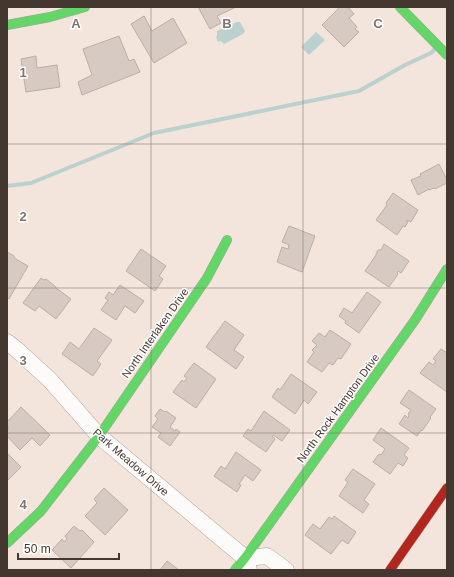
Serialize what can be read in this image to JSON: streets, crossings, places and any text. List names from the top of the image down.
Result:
{
  "streets": {
    "street": ["North Interlaken Drive", "North Rock Hampton Drive", "Park Meadow Drive"]
  },
  "crossings": [
    ["North Interlaken Drive", "Park Meadow Drive"],
    ["North Rock Hampton Drive", "Park Meadow Drive"]
  ],
  "scale_bar": "50 m",
  "grid": {
    "columns": ["A", "B", "C"],
    "rows": [
      "1",
      "2",
      "3",
      "4"
    ]
  }
}
